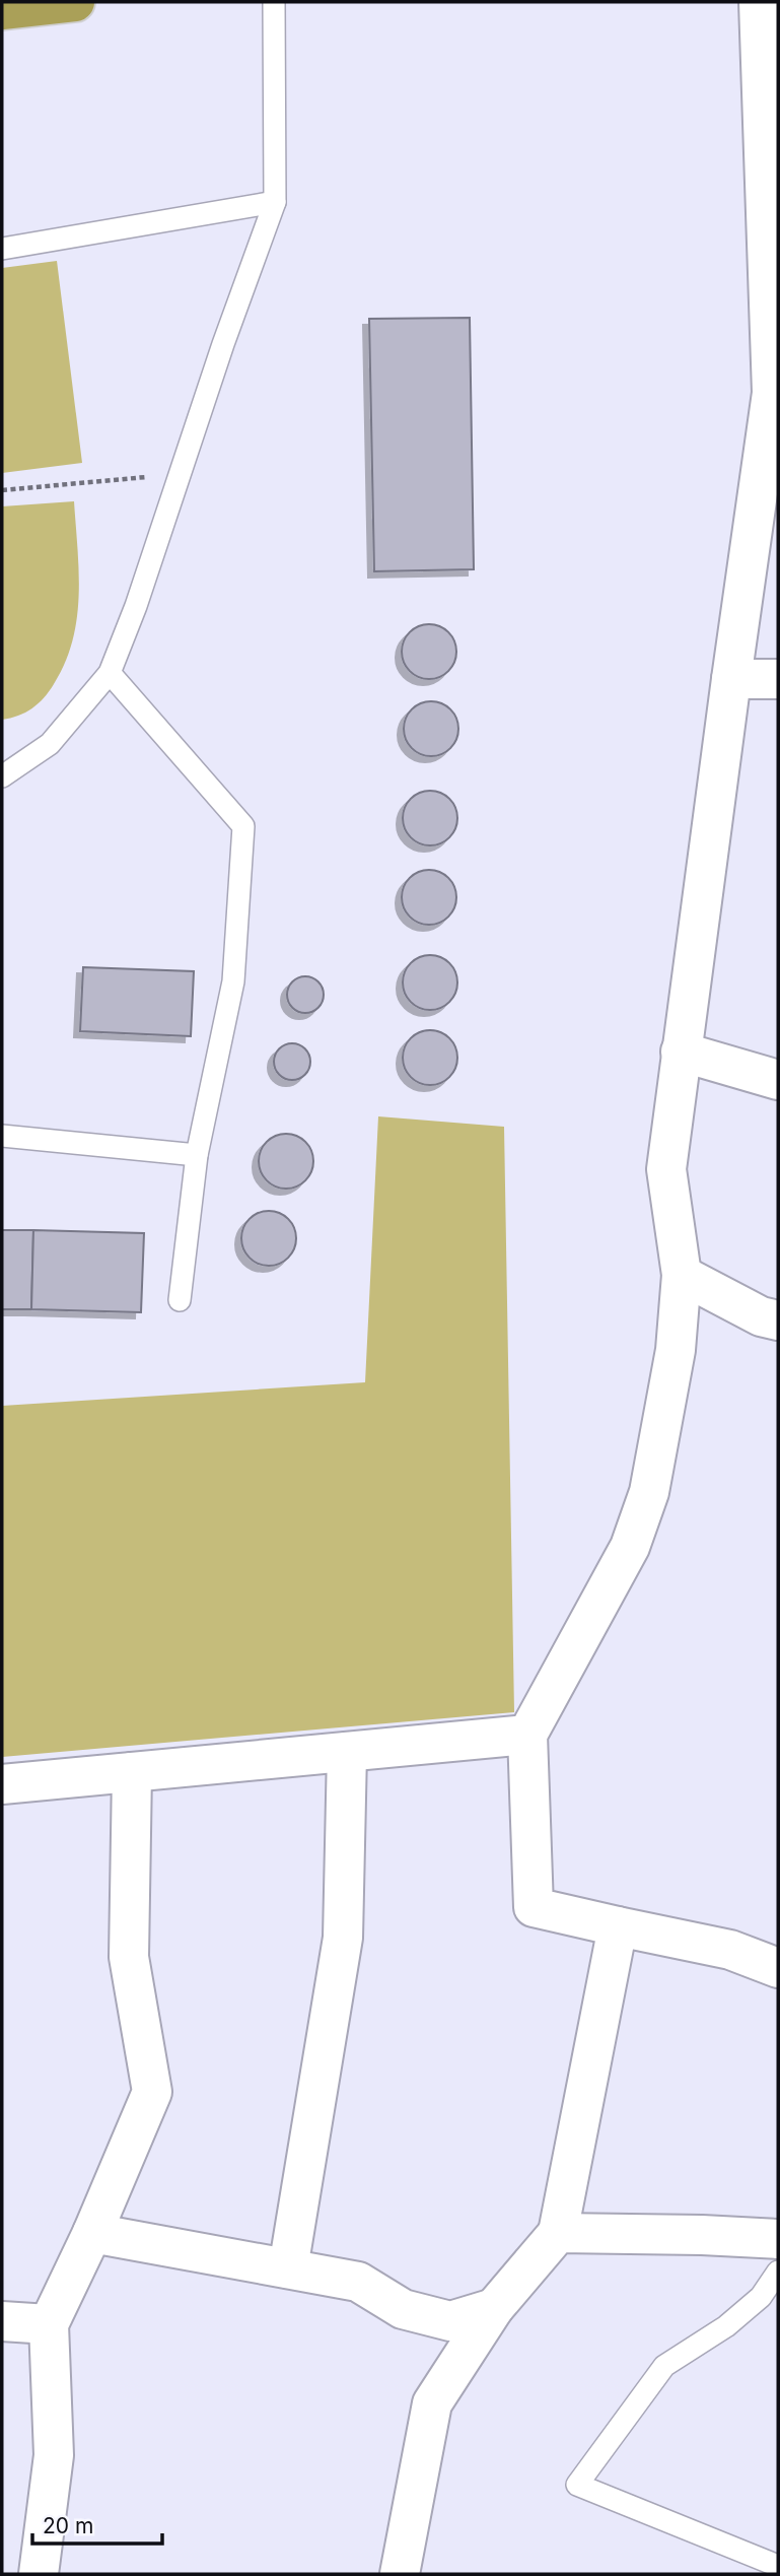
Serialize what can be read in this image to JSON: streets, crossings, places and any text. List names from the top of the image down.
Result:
{
  "scale_bar": "20 m"
}
